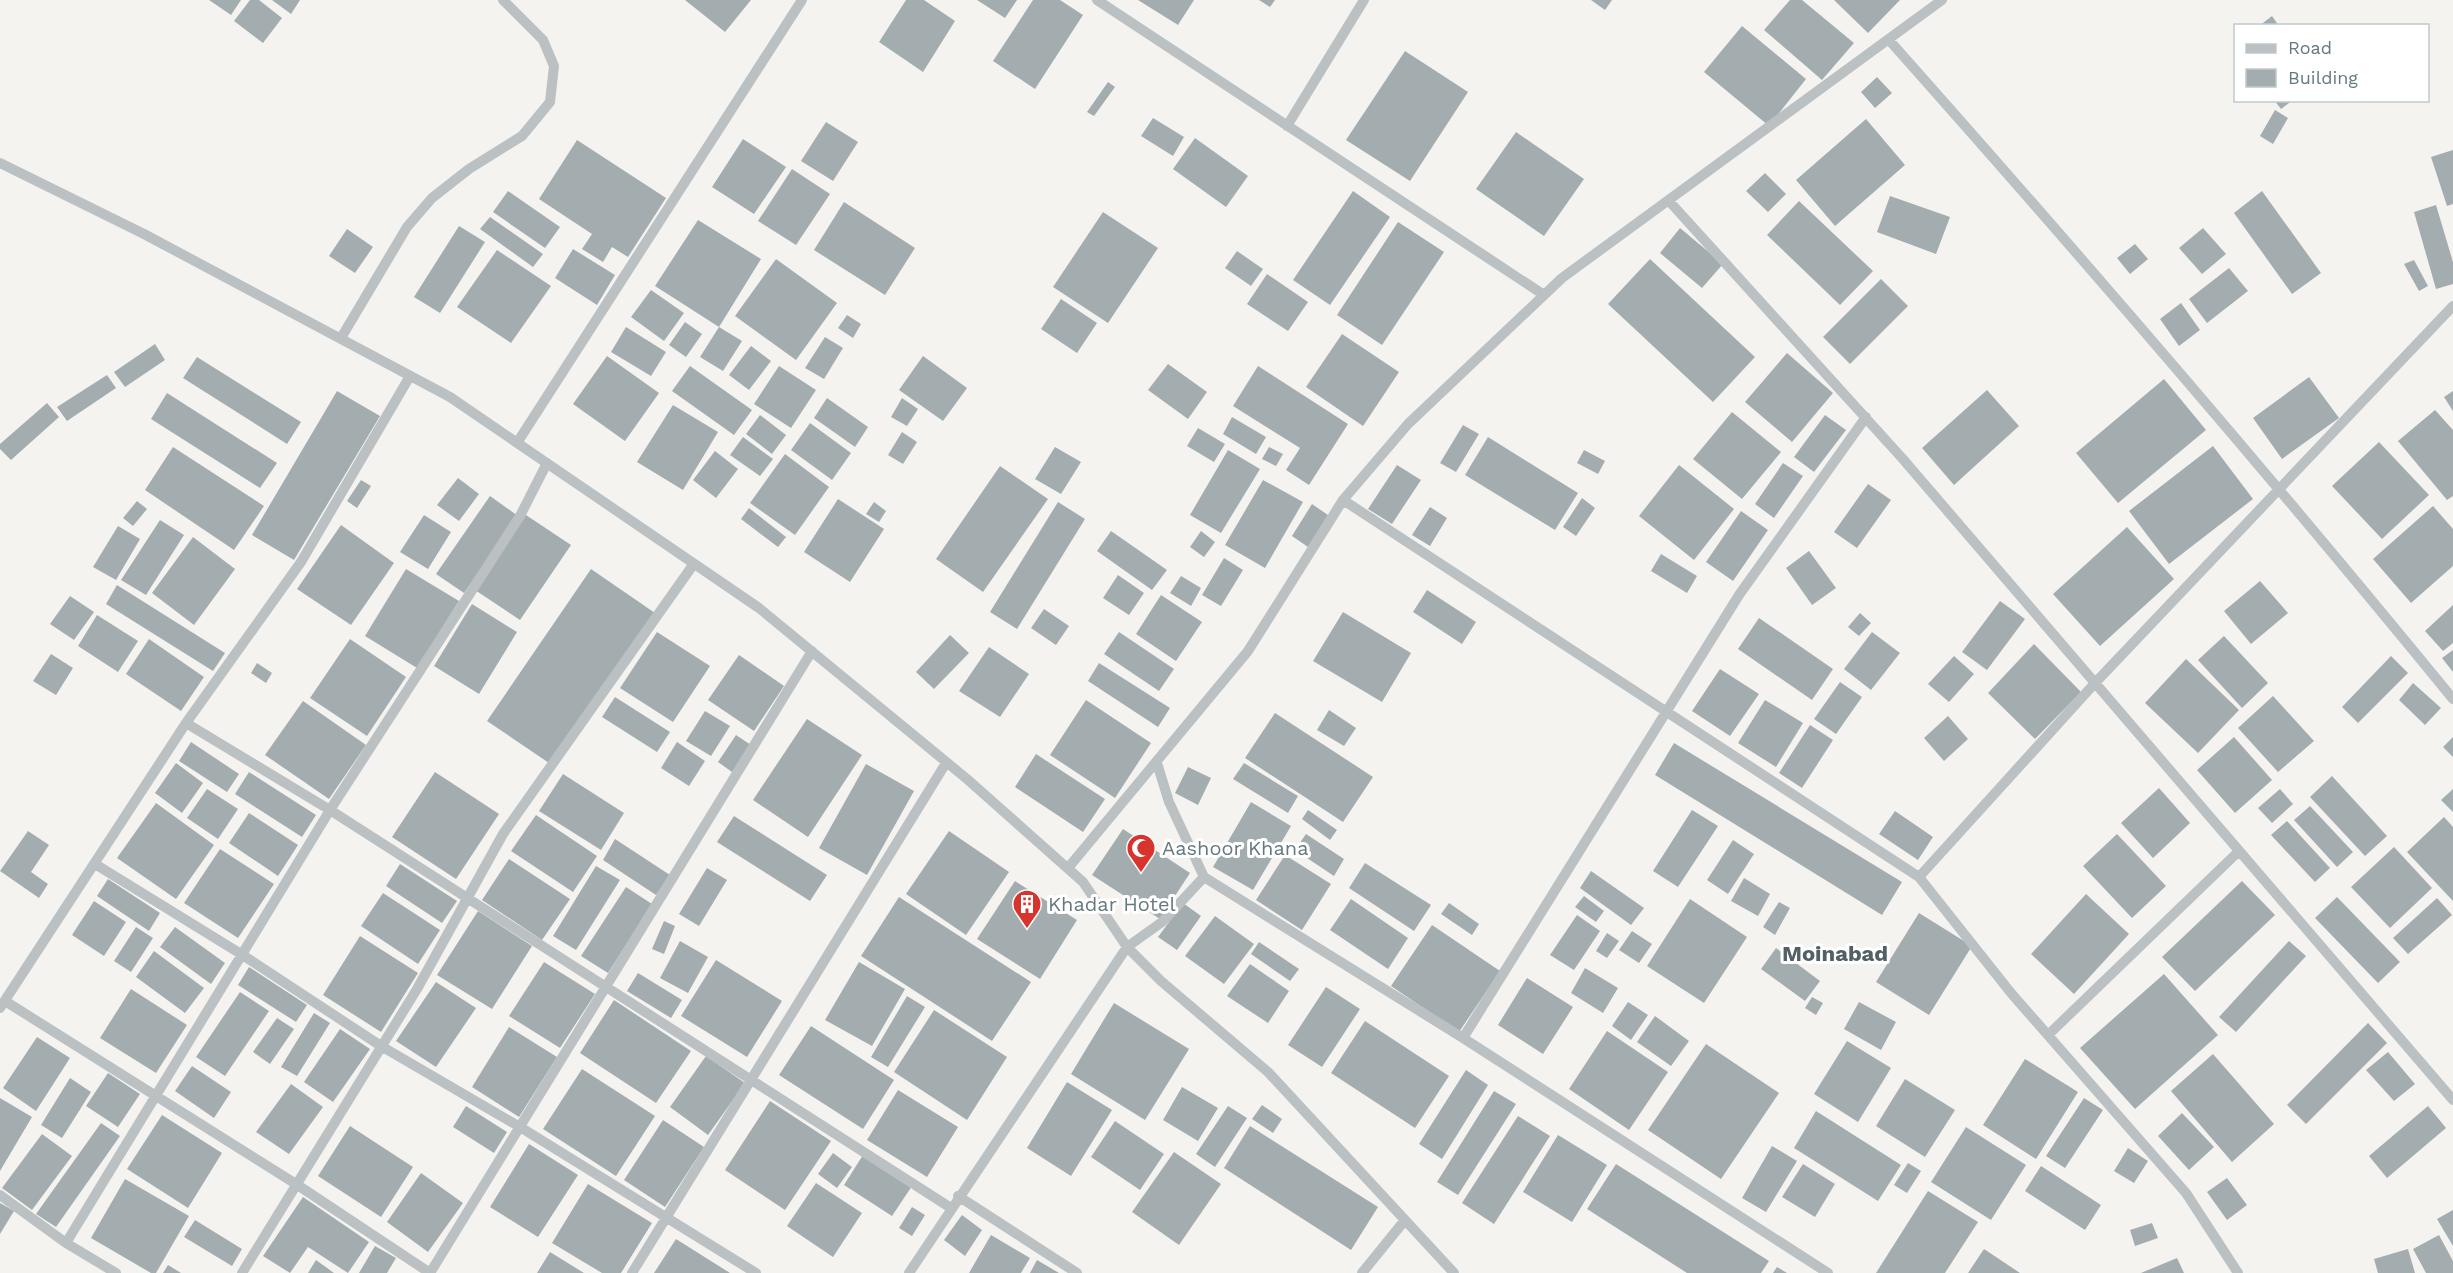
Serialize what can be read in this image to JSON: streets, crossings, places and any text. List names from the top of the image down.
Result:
{
  "districts": ["Moinabad"],
  "places": {
    "mosque": ["Aashoor Khana"],
    "building": ["Khadar Hotel"]
  },
  "legend": ["Road", "Building"]
}
